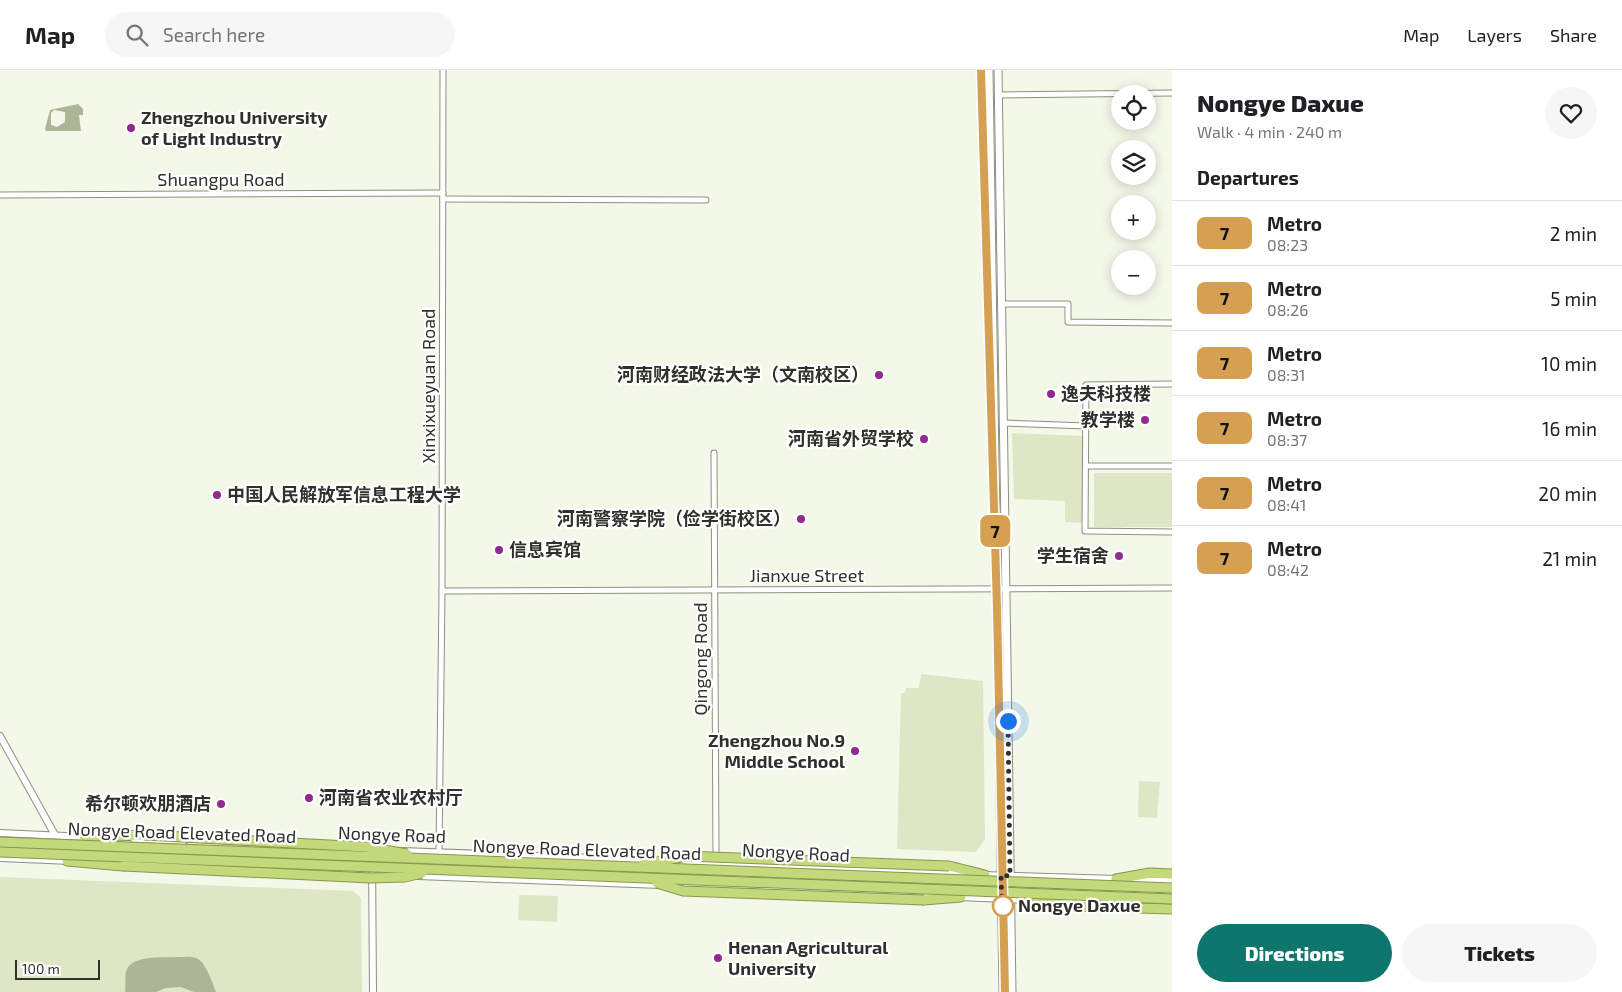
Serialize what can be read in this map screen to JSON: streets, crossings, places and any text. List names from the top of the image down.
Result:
{
  "streets": {
    "highway": ["Nongye Road Elevated Road"],
    "street": [
      "Shuangpu Road",
      "Xinxixueyuan Road",
      "Jianxue Street",
      "Qingong Road",
      "Nongye Road"
    ]
  },
  "crossings": [
    ["Shuangpu Road", "Xinxixueyuan Road"],
    ["Xinxixueyuan Road", "Jianxue Street"],
    ["Xinxixueyuan Road", "Nongye Road"],
    ["Jianxue Street", "Qingong Road"],
    ["Qingong Road", "Nongye Road"]
  ],
  "places": [
    "Zhengzhou University of Light Industry",
    "河南财经政法大学（文南校区）",
    "逸夫科技楼",
    "教学楼",
    "河南省外贸学校",
    "中国人民解放军信息工程大学",
    "河南警察学院（俭学街校区）",
    "信息宾馆",
    "学生宿舍",
    "Zhengzhou No.9 Middle School",
    "河南省农业农村厅",
    "希尔顿欢朋酒店",
    "Nongye Daxue",
    "Henan Agricultural University"
  ],
  "lines": ["metro line 7"],
  "scale_bar": "100 m",
  "page": {
    "header": "Map",
    "search": "Search here",
    "nav": ["Map", "Layers", "Share"],
    "on_map": "7",
    "heading": [
      ["Nongye Daxue", "Walk · 4 min · 240 m"],
      "Departures"
    ],
    "map_buttons": ["+", "−"],
    "list": [
      {
        "mark": "7",
        "name": "Metro",
        "note": "08:23",
        "value": "2 min"
      },
      {
        "mark": "7",
        "name": "Metro",
        "note": "08:26",
        "value": "5 min"
      },
      {
        "mark": "7",
        "name": "Metro",
        "note": "08:31",
        "value": "10 min"
      },
      {
        "mark": "7",
        "name": "Metro",
        "note": "08:37",
        "value": "16 min"
      },
      {
        "mark": "7",
        "name": "Metro",
        "note": "08:41",
        "value": "20 min"
      },
      {
        "mark": "7",
        "name": "Metro",
        "note": "08:42",
        "value": "21 min"
      }
    ],
    "buttons": ["Directions", "Tickets"],
    "scale": "100 m"
  }
}
